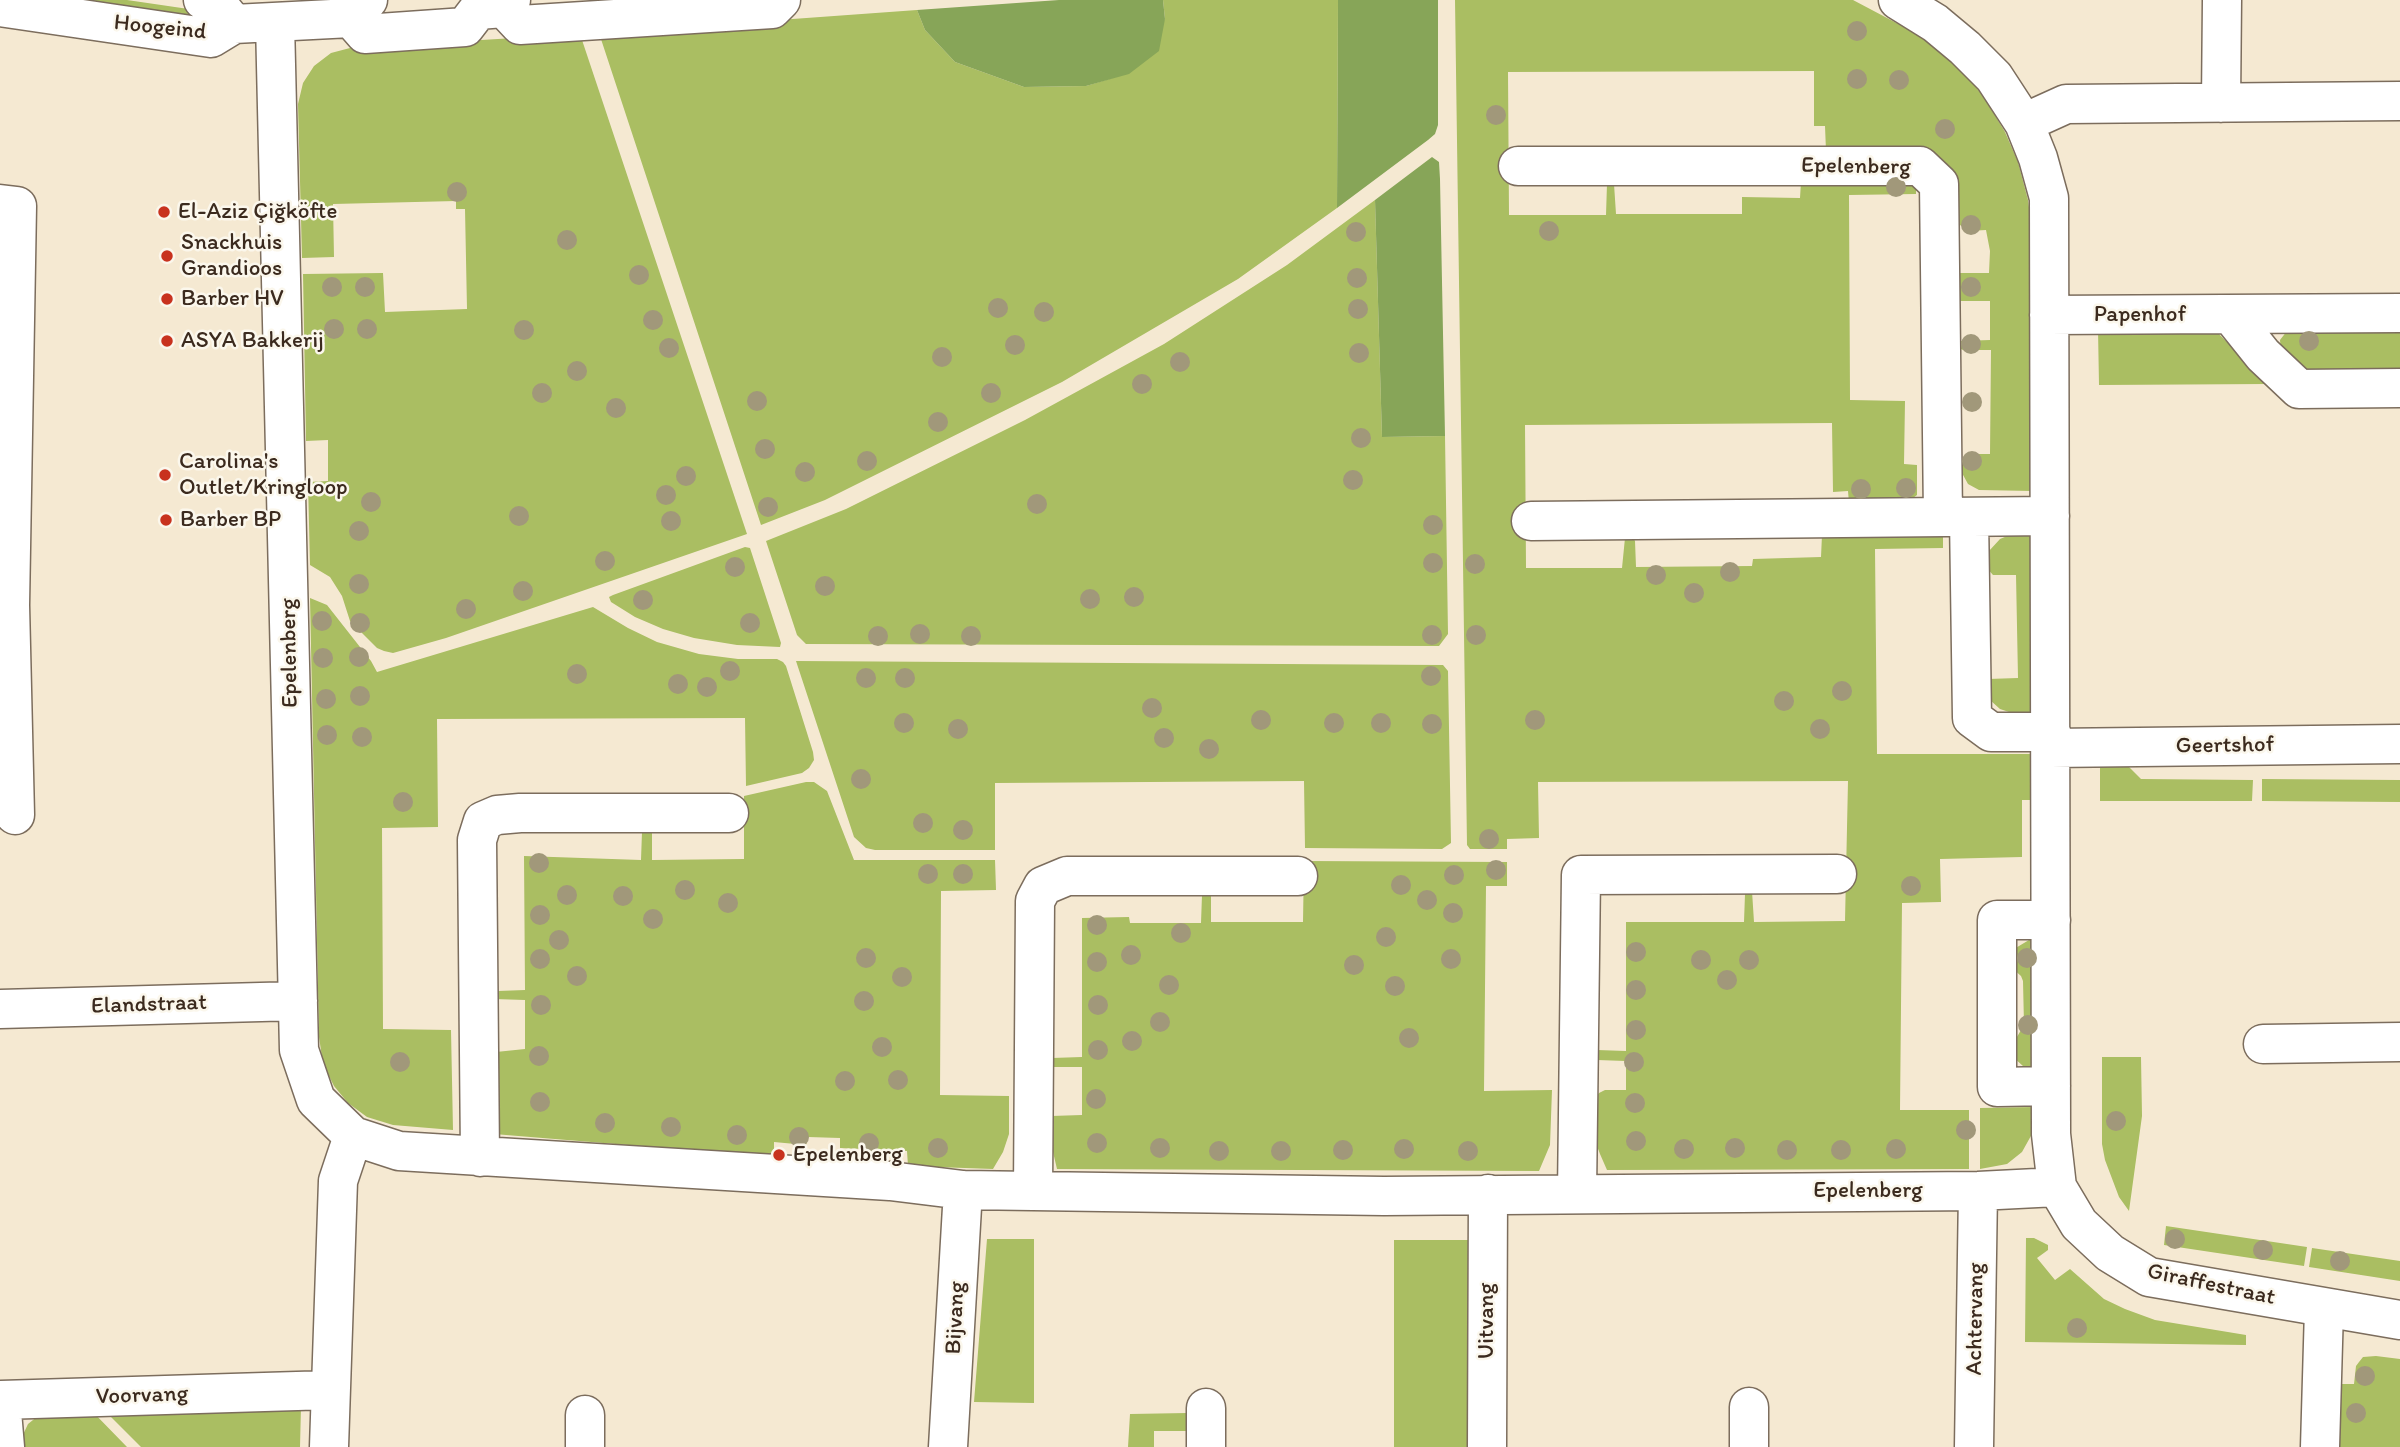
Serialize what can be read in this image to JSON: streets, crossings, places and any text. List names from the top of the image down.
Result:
{
  "streets": {
    "street": [
      "Hoogeind",
      "Epelenberg",
      "Papenhof",
      "Geertshof",
      "Elandstraat",
      "Giraffestraat",
      "Bijvang",
      "Achtervang",
      "Uitvang",
      "Voorvang"
    ]
  },
  "crossings": [
    ["Hoogeind", "Epelenberg"],
    ["Epelenberg", "Geertshof"],
    ["Epelenberg", "Elandstraat"],
    ["Epelenberg", "Giraffestraat"],
    ["Epelenberg", "Bijvang"],
    ["Epelenberg", "Achtervang"],
    ["Epelenberg", "Uitvang"]
  ],
  "places": [
    "El-Aziz Çiğköfte",
    "Snackhuis Grandioos",
    "Barber HV",
    "ASYA Bakkerij",
    "Carolina's Outlet/Kringloop",
    "Barber BP",
    "Epelenberg"
  ]
}
